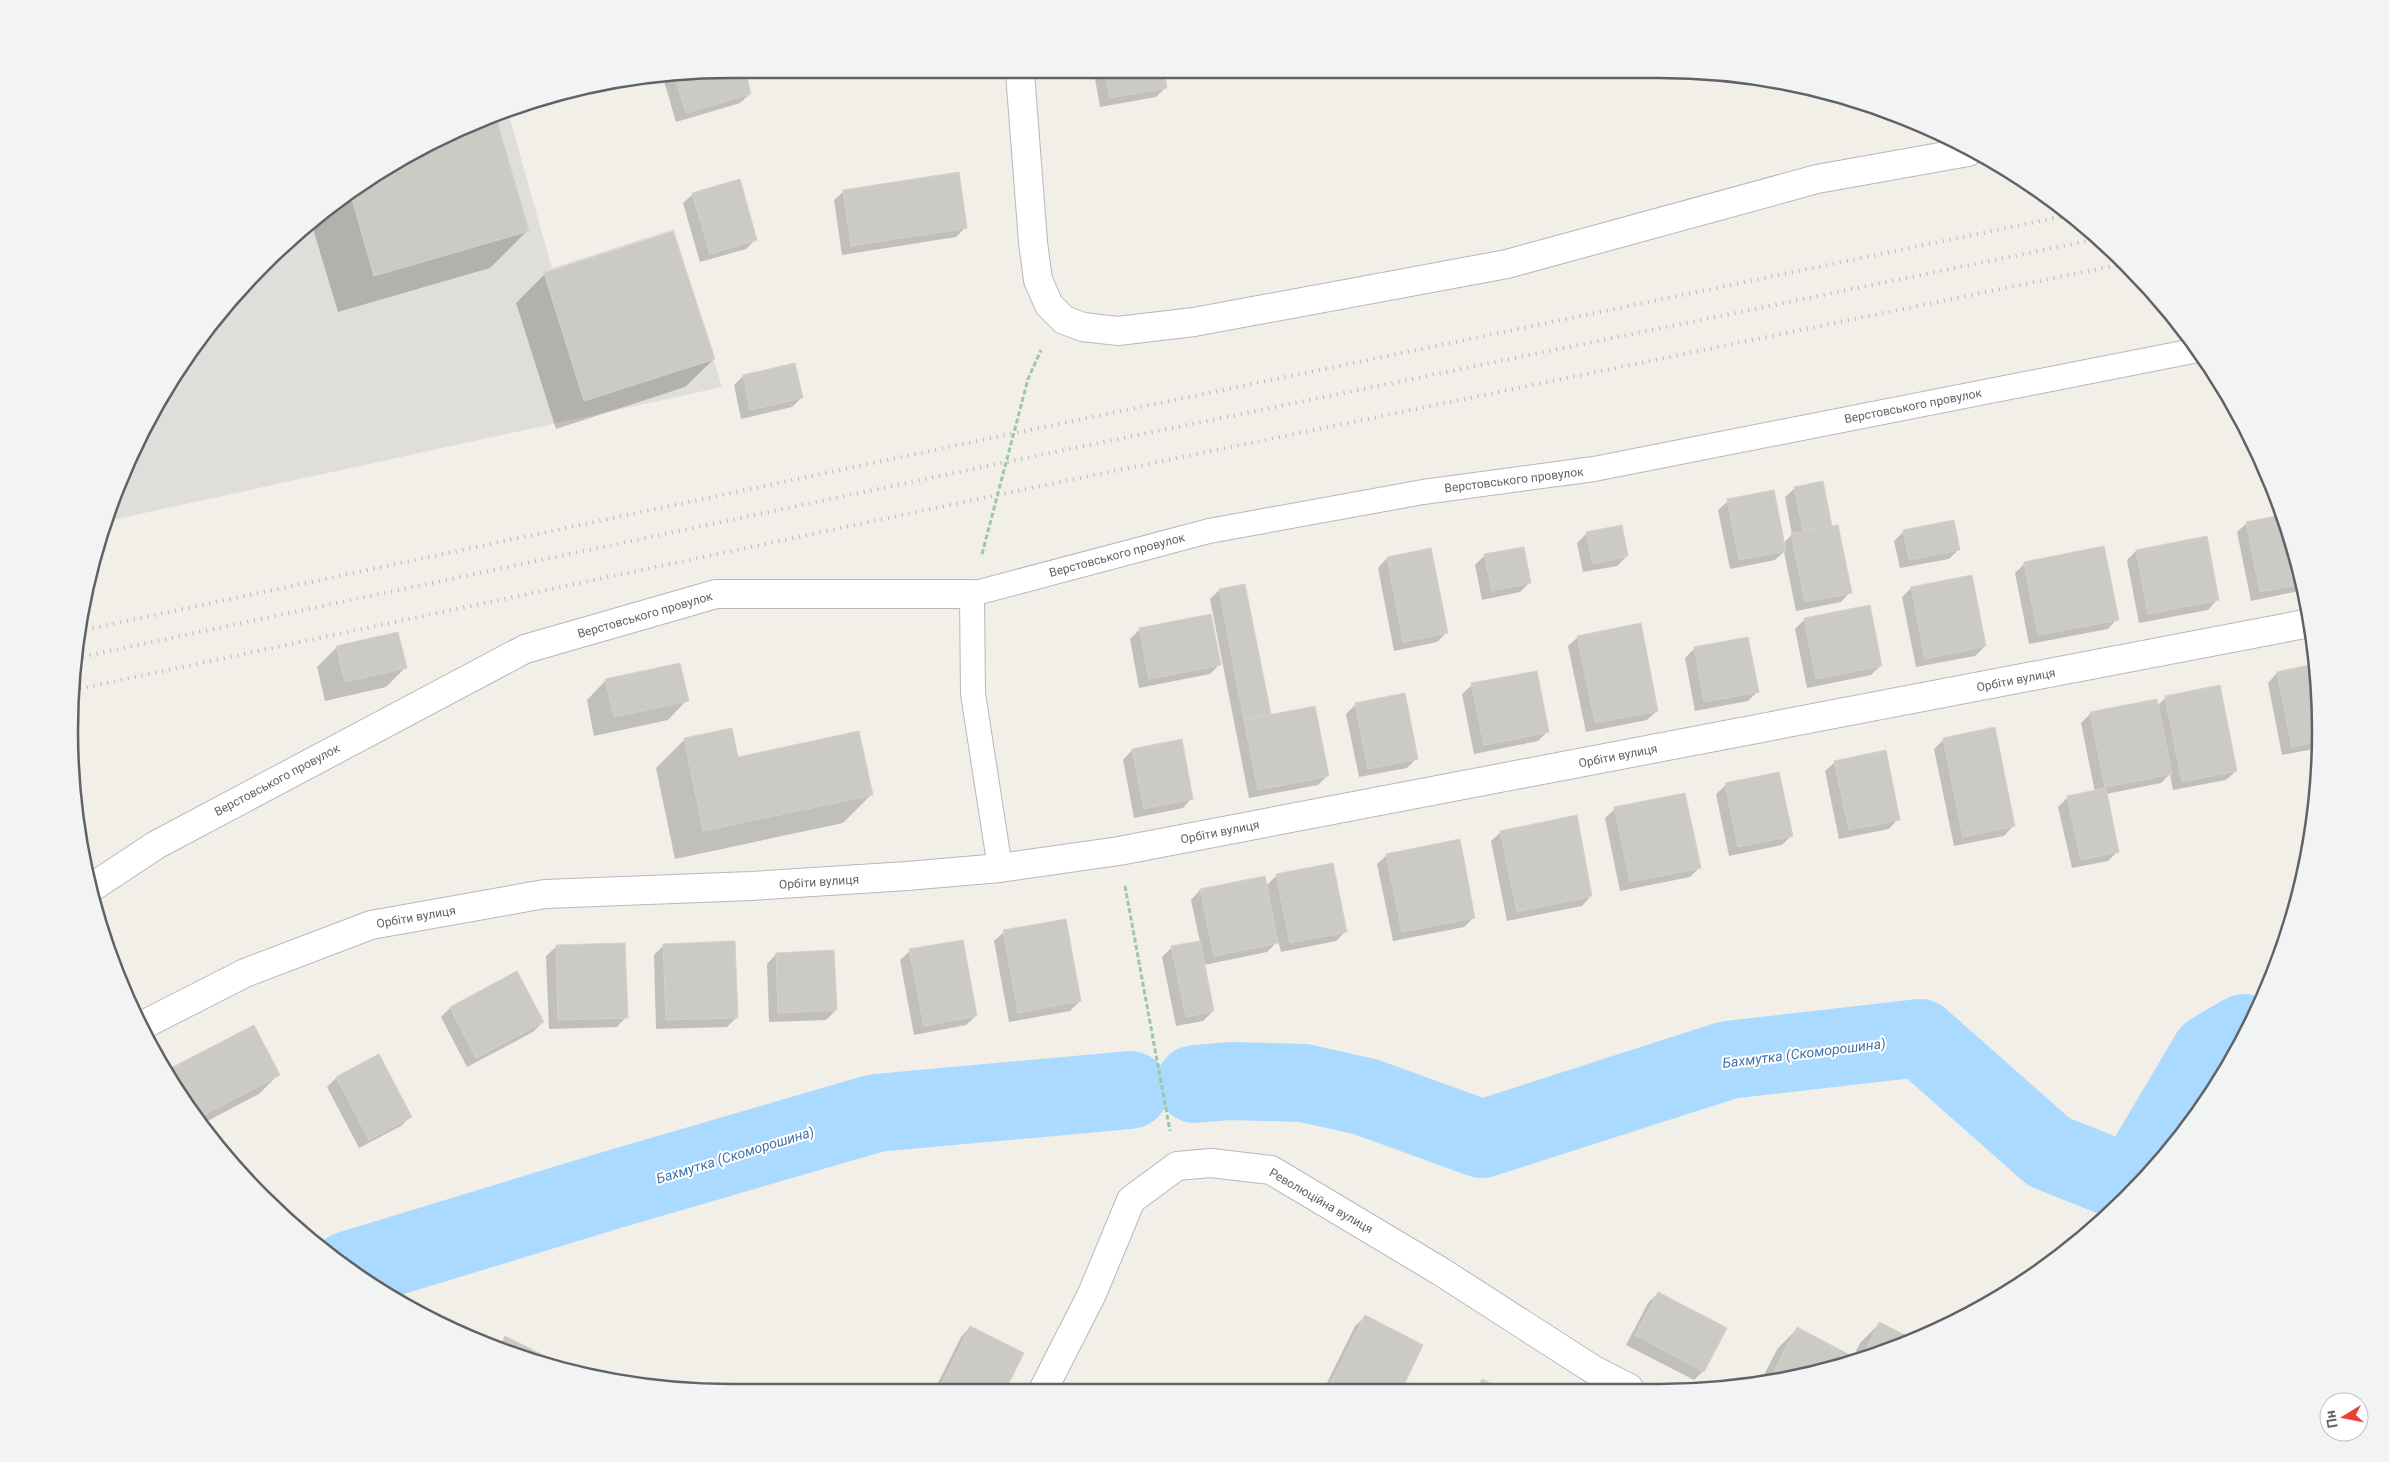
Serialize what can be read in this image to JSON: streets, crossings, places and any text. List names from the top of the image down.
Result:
{
  "streets": {
    "street": ["Верстовського провулок", "Орбіти вулиця", "Революційна вулиця"]
  },
  "water": ["Бахмутка (Скоморошина)"],
  "north": "left"
}
